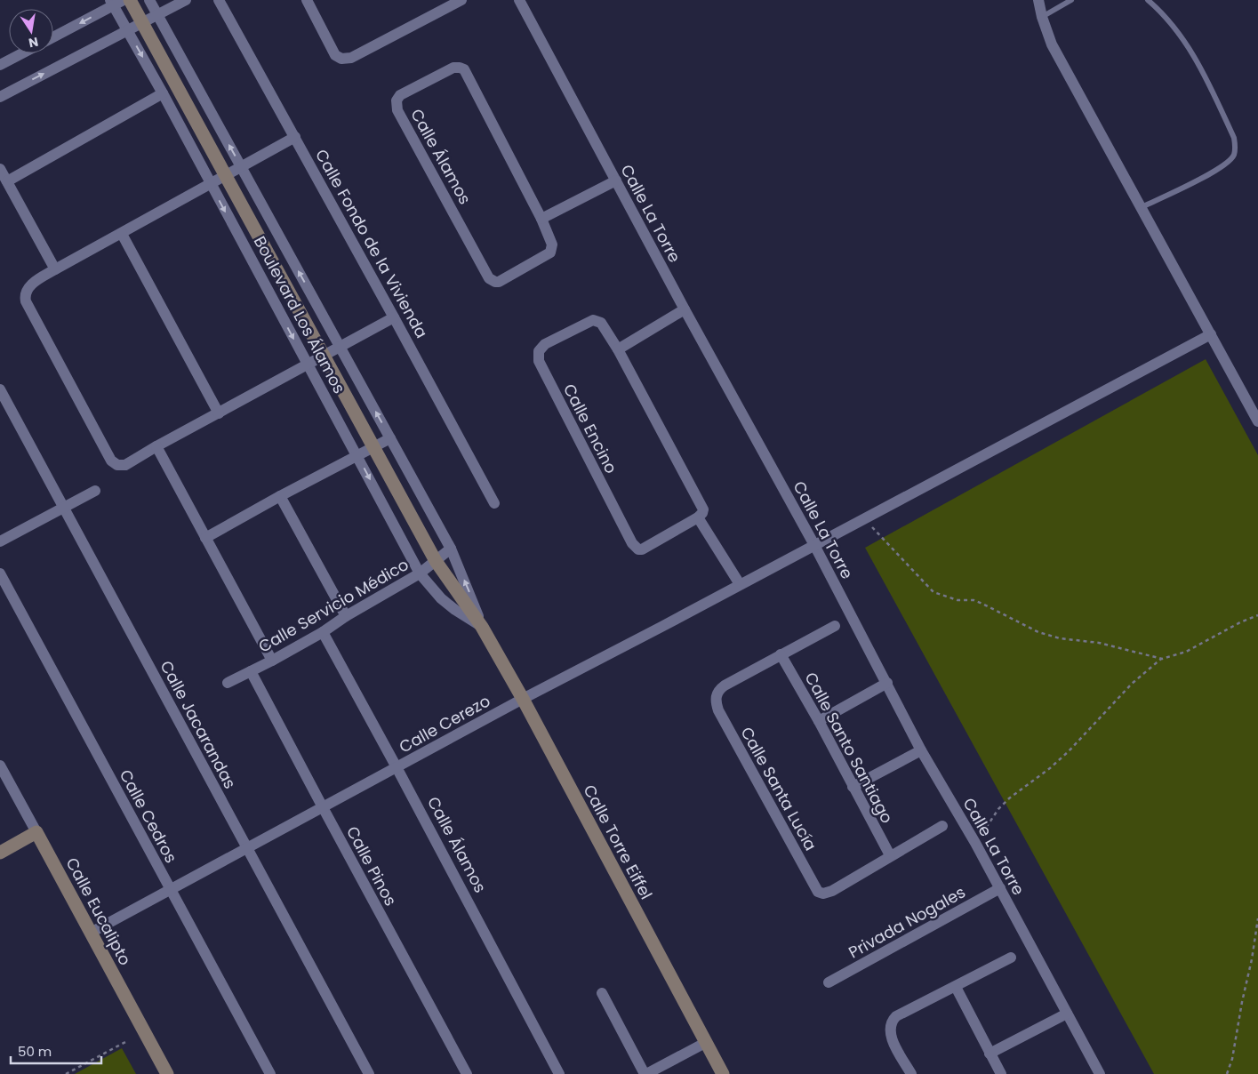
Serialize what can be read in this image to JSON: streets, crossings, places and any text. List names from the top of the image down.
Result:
{
  "streets": {
    "street": [
      "Calle Álamos",
      "Calle La Torre",
      "Calle Fondo de la Vivienda",
      "Boulevard Los Álamos",
      "Calle Encino",
      "Calle Servicio Médico",
      "Calle Cerezo",
      "Calle Jacarandas",
      "Calle Santo Santiago",
      "Calle Santa Lucía",
      "Calle Cedros",
      "Calle Torre Eiffel",
      "Calle Pinos",
      "Calle Eucalipto",
      "Privada Nogales"
    ]
  },
  "crossings": [
    ["Calle Álamos", "Calle Servicio Médico"],
    ["Calle Álamos", "Calle Cerezo"],
    ["Calle La Torre", "Calle Cerezo"],
    ["Calle La Torre", "Privada Nogales"],
    ["Boulevard Los Álamos", "Calle Servicio Médico"],
    ["Boulevard Los Álamos", "Calle Torre Eiffel"],
    ["Calle Servicio Médico", "Calle Pinos"],
    ["Calle Cerezo", "Calle Jacarandas"],
    ["Calle Cerezo", "Calle Cedros"],
    ["Calle Cerezo", "Calle Torre Eiffel"],
    ["Calle Cerezo", "Calle Pinos"],
    ["Calle Cerezo", "Calle Eucalipto"],
    ["Calle Santo Santiago", "Calle Santa Lucía"]
  ],
  "scale_bar": "50 m",
  "north": "bottom"
}
